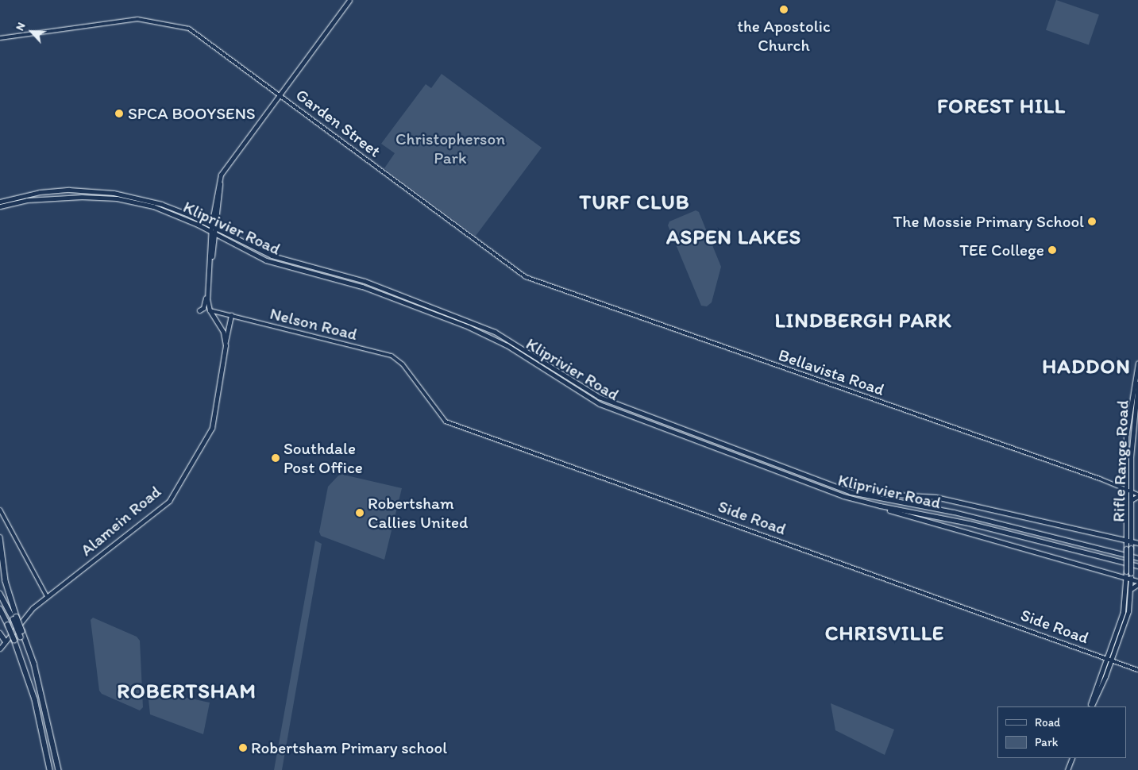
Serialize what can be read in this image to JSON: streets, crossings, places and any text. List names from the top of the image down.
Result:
{
  "streets": {
    "main road": ["Kliprivier Road", "Rifle Range Road", "Alamein Road"],
    "street": [
      "Garden Street",
      "Nelson Road",
      "Bellavista Road",
      "Side Road"
    ]
  },
  "crossings": [
    ["Garden Street", "Bellavista Road"],
    ["Nelson Road", "Side Road"],
    ["Nelson Road", "Alamein Road"],
    ["Bellavista Road", "Rifle Range Road"]
  ],
  "districts": [
    "FOREST HILL",
    "TURF CLUB",
    "ASPEN LAKES",
    "LINDBERGH PARK",
    "HADDON",
    "CHRISVILLE",
    "ROBERTSHAM"
  ],
  "parks": ["Christopherson Park"],
  "places": [
    "the Apostolic Church",
    "SPCA BOOYSENS",
    "The Mossie Primary School",
    "TEE College",
    "Southdale Post Office",
    "Robertsham Callies United",
    "Robertsham Primary school"
  ],
  "legend": ["Road", "Park"],
  "north": "top left"
}
